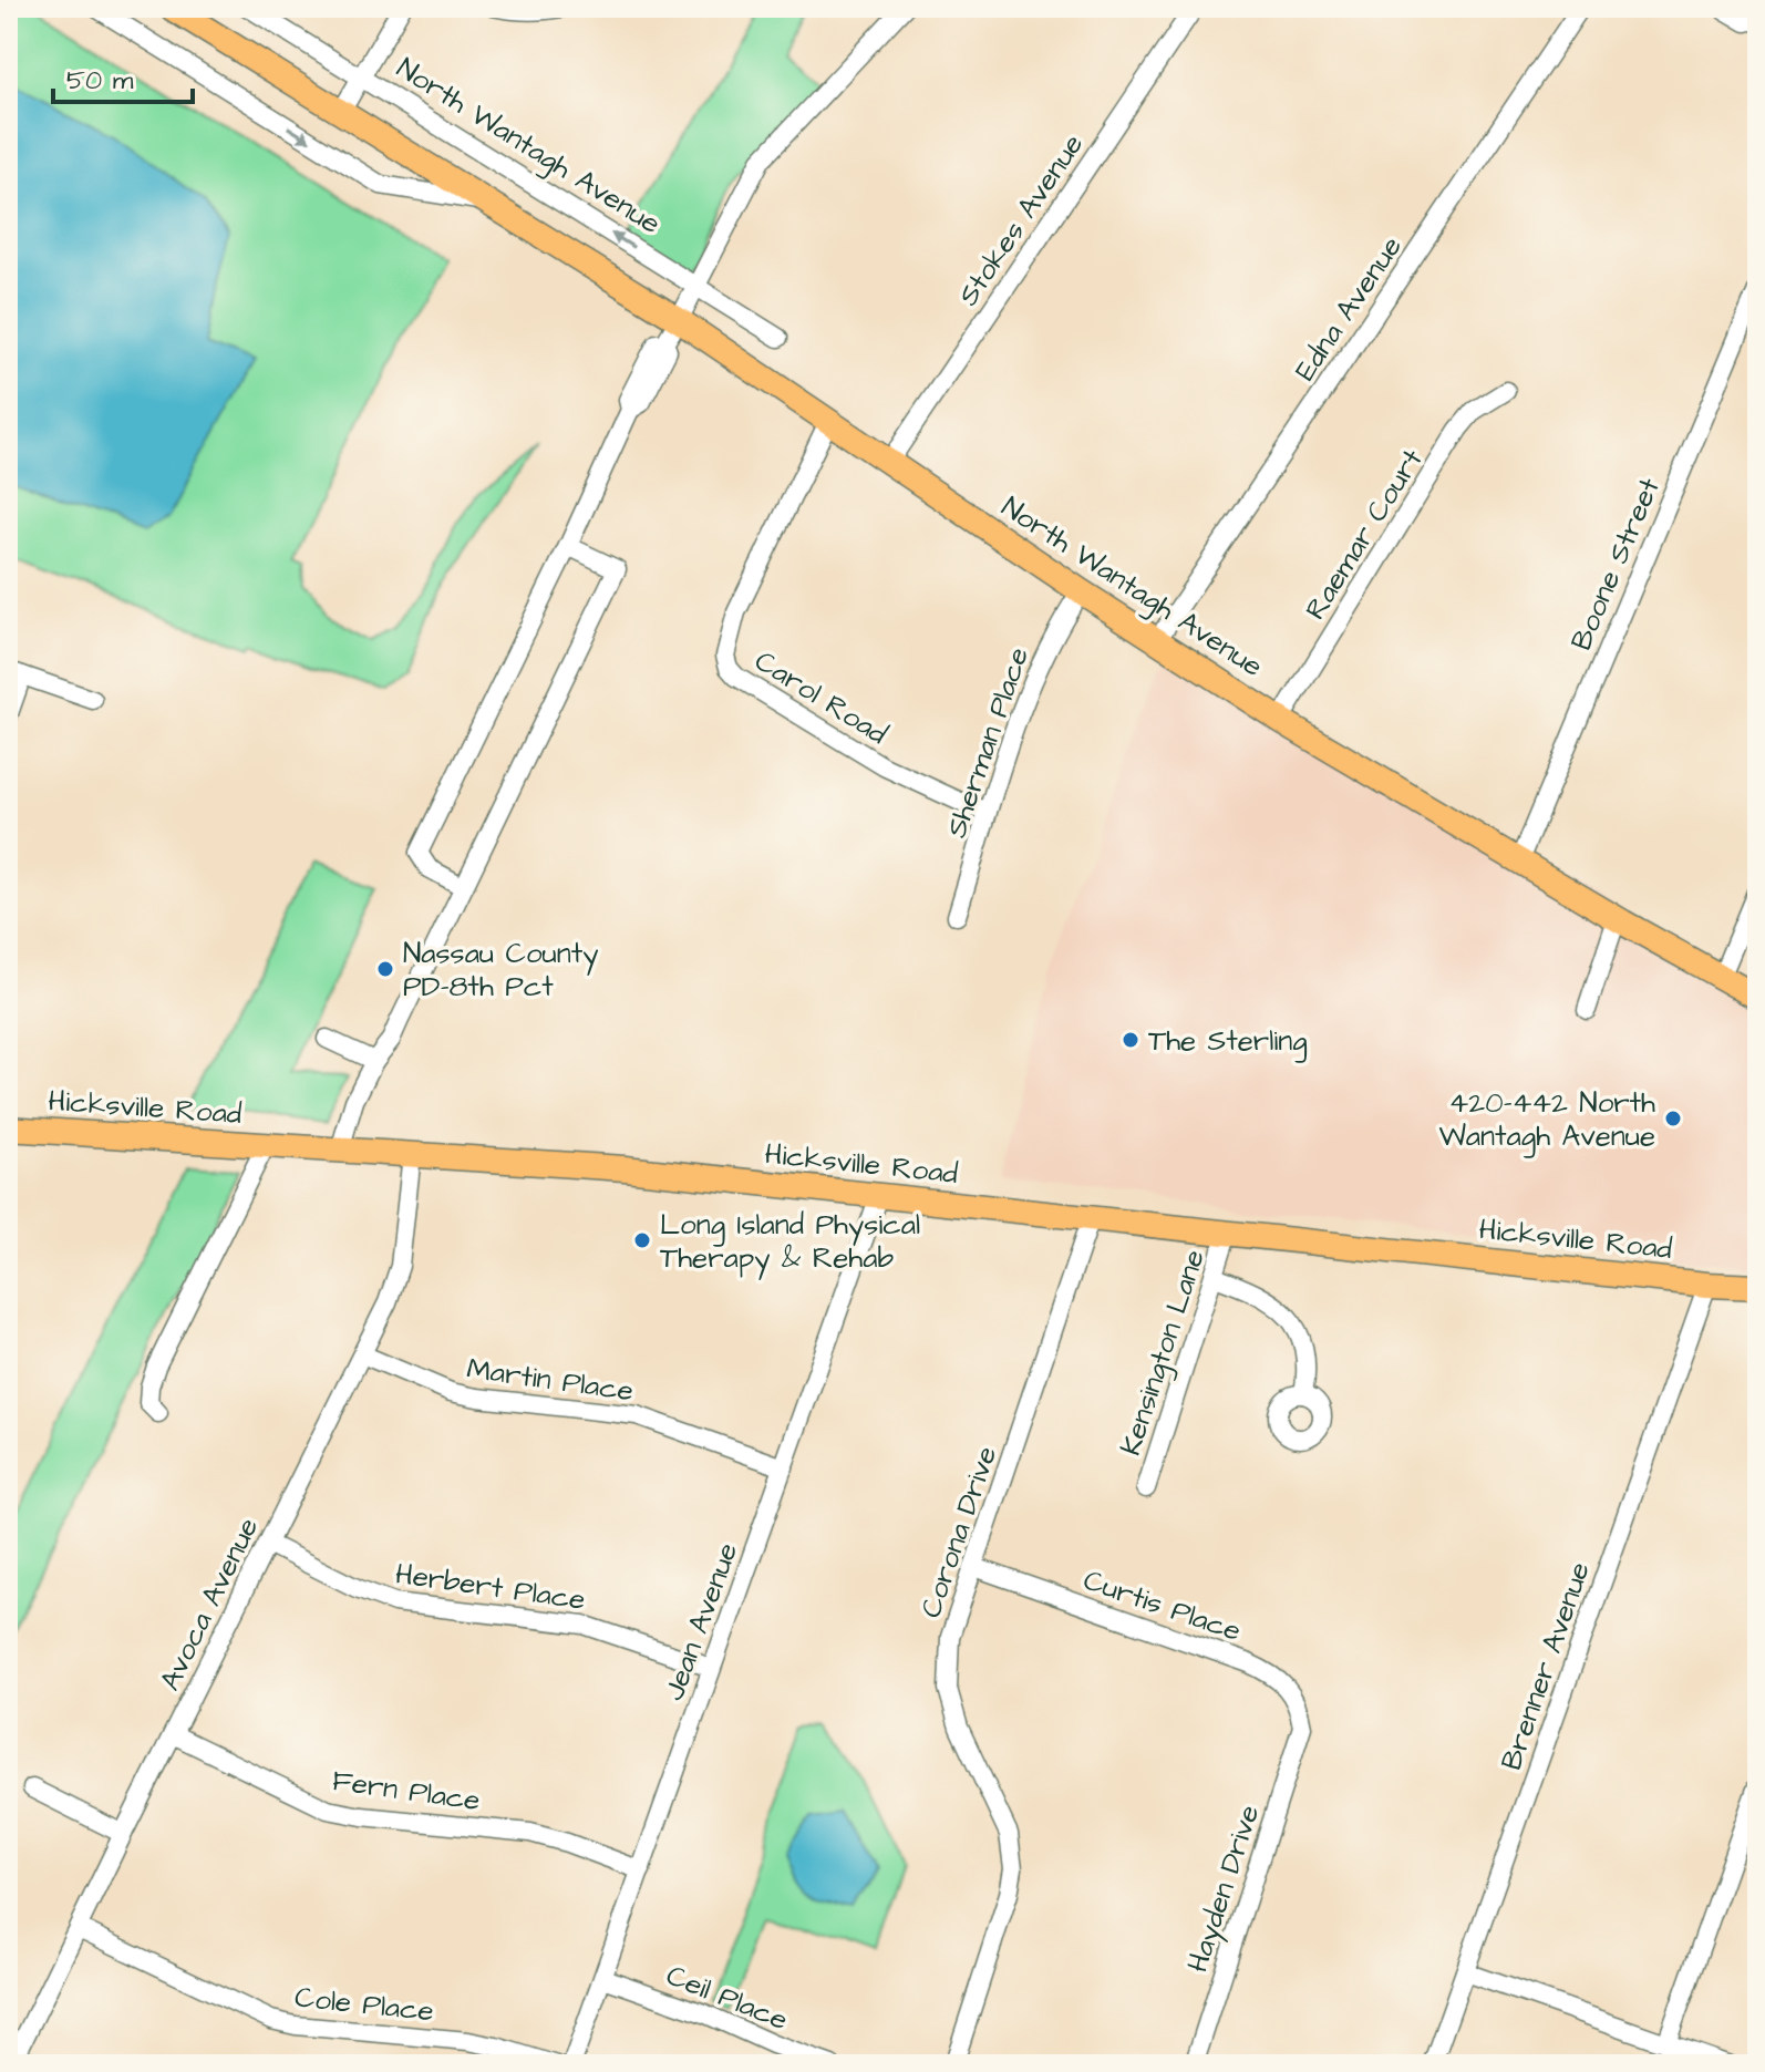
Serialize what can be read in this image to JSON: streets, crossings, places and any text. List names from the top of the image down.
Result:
{
  "streets": {
    "main road": ["North Wantagh Avenue", "Hicksville Road"],
    "street": [
      "Stokes Avenue",
      "Edna Avenue",
      "Raemar Court",
      "Boone Street",
      "Carol Road",
      "Sherman Place",
      "Kensington Lane",
      "Martin Place",
      "Corona Drive",
      "Herbert Place",
      "Avoca Avenue",
      "Curtis Place",
      "Jean Avenue",
      "Brenner Avenue",
      "Fern Place",
      "Hayden Drive",
      "Ceil Place",
      "Cole Place"
    ]
  },
  "crossings": [
    ["North Wantagh Avenue", "Stokes Avenue"],
    ["North Wantagh Avenue", "Edna Avenue"],
    ["North Wantagh Avenue", "Raemar Court"],
    ["North Wantagh Avenue", "Boone Street"],
    ["North Wantagh Avenue", "Carol Road"],
    ["North Wantagh Avenue", "Sherman Place"],
    ["Carol Road", "Sherman Place"],
    ["Hicksville Road", "Kensington Lane"],
    ["Hicksville Road", "Corona Drive"],
    ["Hicksville Road", "Avoca Avenue"],
    ["Hicksville Road", "Jean Avenue"],
    ["Hicksville Road", "Brenner Avenue"],
    ["Martin Place", "Avoca Avenue"],
    ["Martin Place", "Jean Avenue"],
    ["Corona Drive", "Curtis Place"],
    ["Herbert Place", "Avoca Avenue"],
    ["Herbert Place", "Jean Avenue"],
    ["Avoca Avenue", "Fern Place"],
    ["Avoca Avenue", "Cole Place"],
    ["Curtis Place", "Hayden Drive"],
    ["Jean Avenue", "Fern Place"],
    ["Jean Avenue", "Ceil Place"]
  ],
  "places": [
    "Nassau County PD-8th Pct",
    "The Sterling",
    "420-442 North Wantagh Avenue",
    "Long Island Physical Therapy & Rehab"
  ],
  "scale_bar": "50 m"
}
